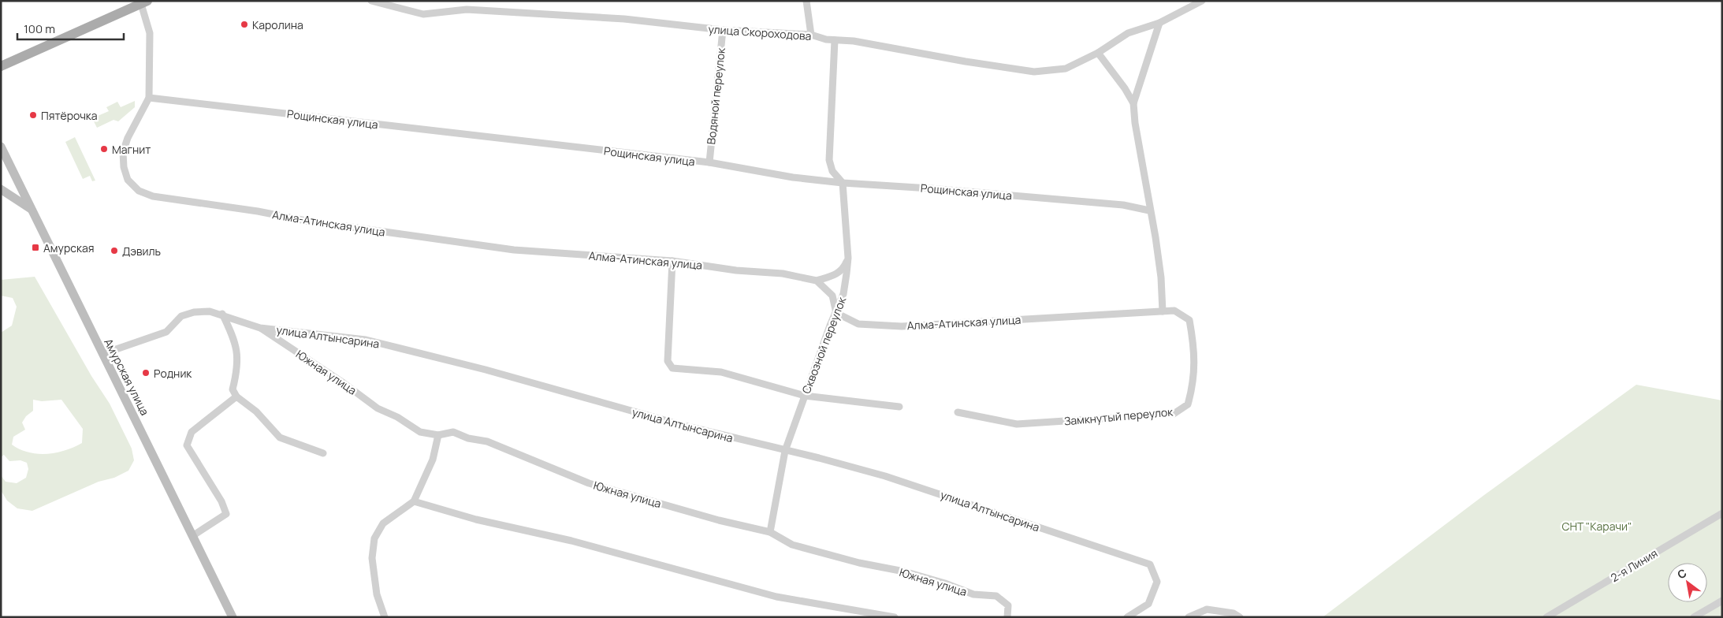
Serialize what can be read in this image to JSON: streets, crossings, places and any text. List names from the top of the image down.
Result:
{
  "streets": {
    "street": [
      "улица Скороходова",
      "Водяной переулок",
      "Рощинская улица",
      "Алма-Атинская улица",
      "улица Алтынсарина",
      "Сквозной переулок",
      "Южная улица",
      "Амурская улица",
      "Замкнутый переулок",
      "2-я Линия"
    ]
  },
  "crossings": [
    ["улица Скороходова", "Водяной переулок"],
    ["Водяной переулок", "Рощинская улица"],
    ["Рощинская улица", "Алма-Атинская улица"],
    ["Рощинская улица", "Сквозной переулок"],
    ["Алма-Атинская улица", "Сквозной переулок"],
    ["Алма-Атинская улица", "Замкнутый переулок"],
    ["улица Алтынсарина", "Сквозной переулок"],
    ["улица Алтынсарина", "Южная улица"],
    ["улица Алтынсарина", "Амурская улица"],
    ["Сквозной переулок", "Южная улица"]
  ],
  "parks": ["СНТ \"Карачи\""],
  "places": {
    "other": [
      "Каролина",
      "Пятёрочка",
      "Магнит",
      "Дэвиль",
      "Родник"
    ],
    "transit": ["Амурская"]
  },
  "scale_bar": "100 m",
  "north": "top left"
}
